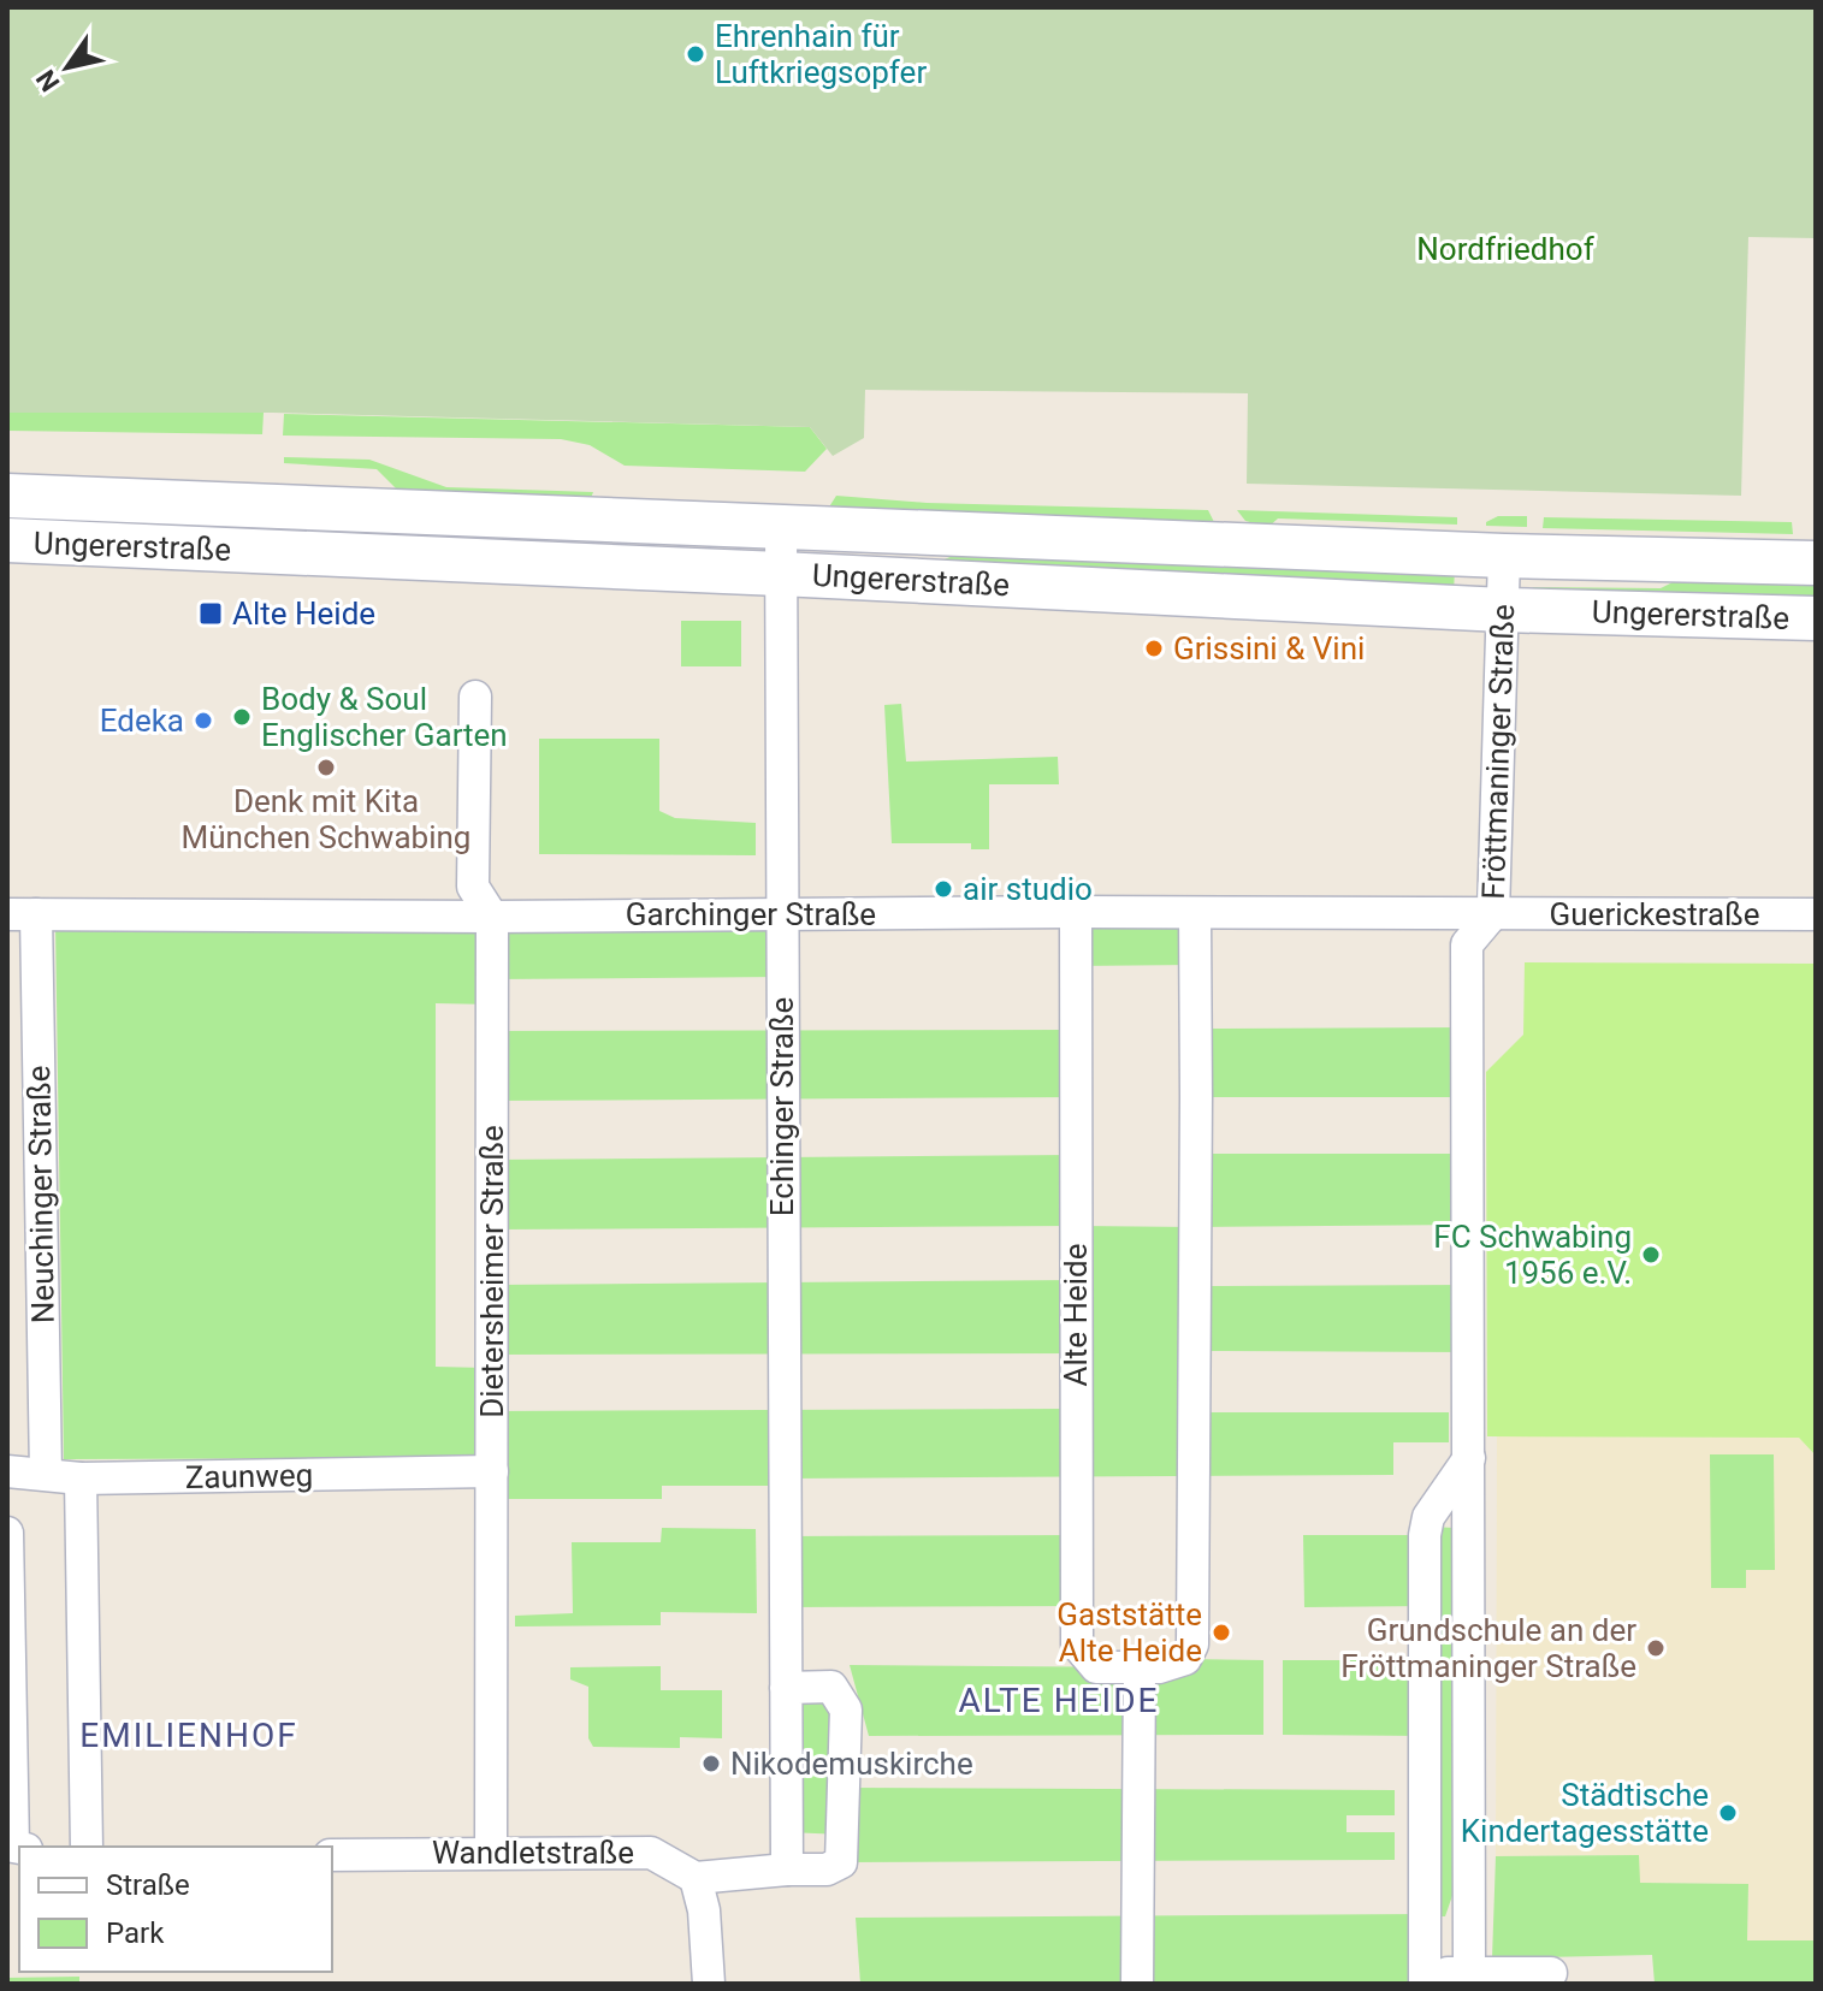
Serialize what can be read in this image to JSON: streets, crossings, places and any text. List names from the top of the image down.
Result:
{
  "streets": {
    "main road": ["Ungererstraße"],
    "street": [
      "Fröttmaninger Straße",
      "Garchinger Straße",
      "Guerickestraße",
      "Echinger Straße",
      "Neuchinger Straße",
      "Dietersheimer Straße",
      "Alte Heide",
      "Zaunweg",
      "Wandletstraße"
    ]
  },
  "crossings": [
    ["Ungererstraße", "Fröttmaninger Straße"],
    ["Ungererstraße", "Echinger Straße"],
    ["Fröttmaninger Straße", "Garchinger Straße"],
    ["Fröttmaninger Straße", "Guerickestraße"],
    ["Garchinger Straße", "Guerickestraße"],
    ["Garchinger Straße", "Echinger Straße"],
    ["Garchinger Straße", "Neuchinger Straße"],
    ["Garchinger Straße", "Dietersheimer Straße"],
    ["Garchinger Straße", "Alte Heide"],
    ["Neuchinger Straße", "Zaunweg"],
    ["Dietersheimer Straße", "Zaunweg"],
    ["Dietersheimer Straße", "Wandletstraße"]
  ],
  "districts": ["ALTE HEIDE", "EMILIENHOF"],
  "parks": ["Nordfriedhof"],
  "places": {
    "other": [
      "Ehrenhain für Luftkriegsopfer",
      "Grissini & Vini",
      "Body & Soul Englischer Garten",
      "Edeka",
      "Denk mit Kita München Schwabing",
      "air studio",
      "FC Schwabing 1956 e.V.",
      "Gaststätte Alte Heide",
      "Grundschule an der Fröttmaninger Straße",
      "Nikodemuskirche",
      "Städtische Kindertagesstätte"
    ],
    "transit": ["Alte Heide"]
  },
  "legend": ["Straße", "Park"],
  "north": "bottom left"
}
